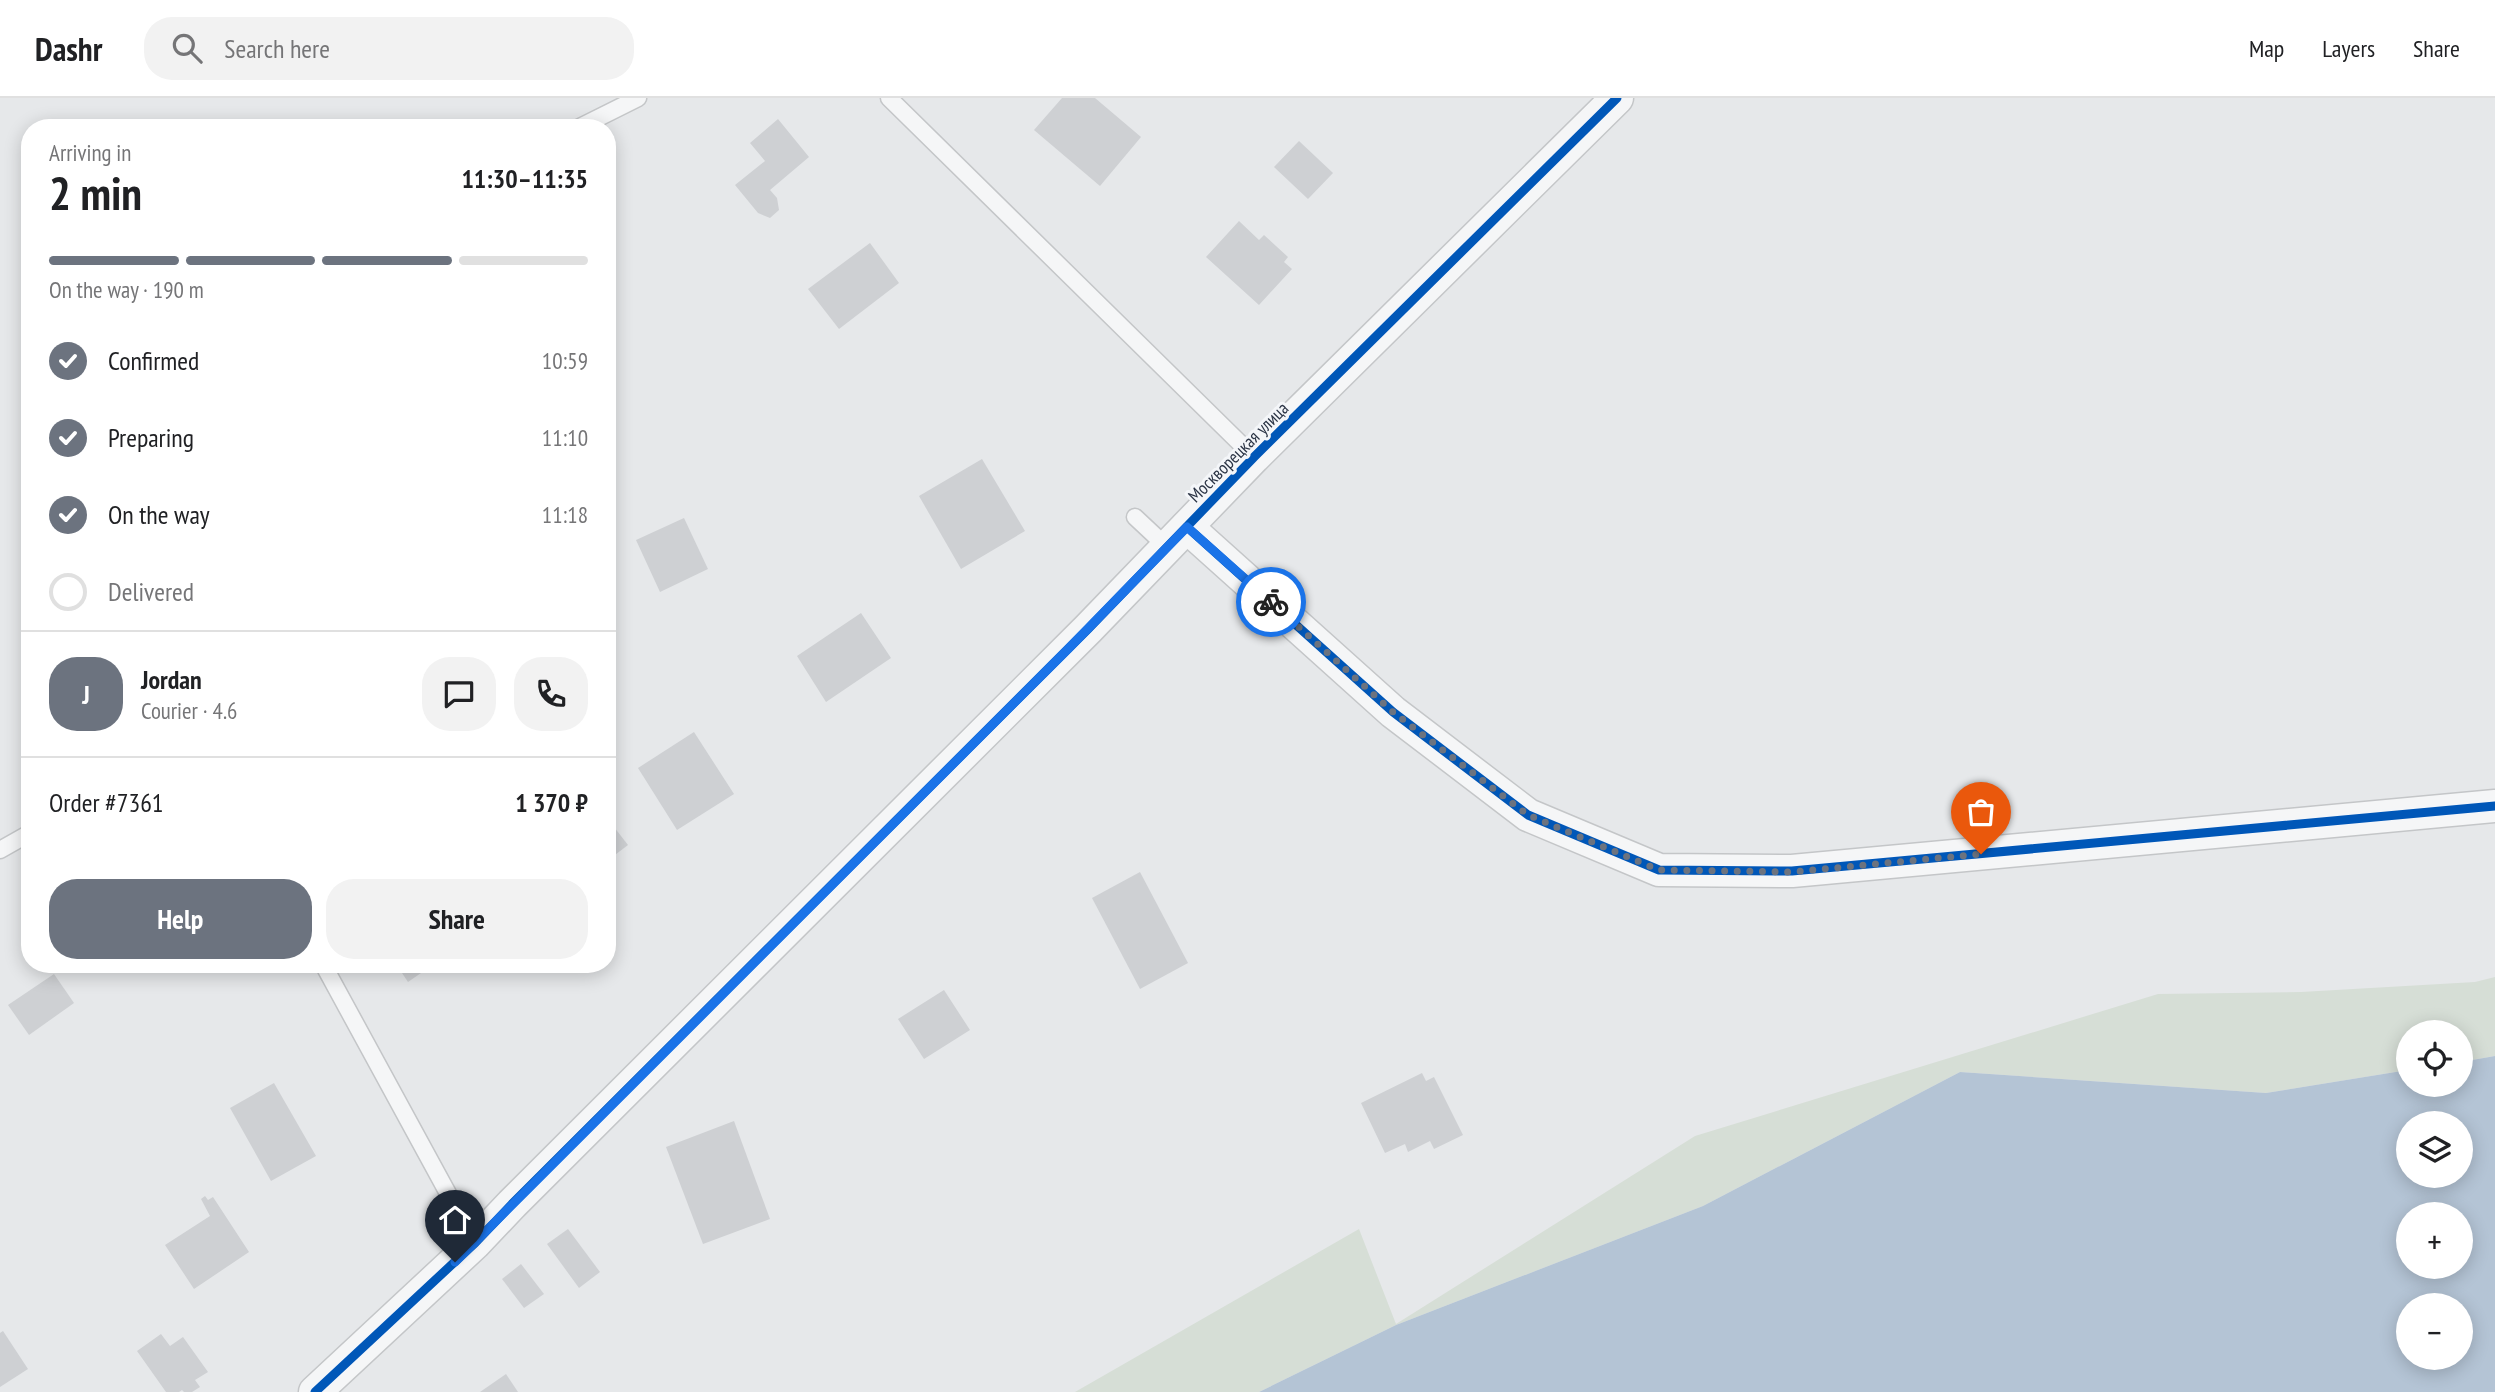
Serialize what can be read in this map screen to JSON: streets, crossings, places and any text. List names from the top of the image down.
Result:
{
  "streets": {
    "street": ["Москворецкая улица"]
  },
  "page": {
    "header": "Dashr",
    "search": "Search here",
    "nav": ["Map", "Layers", "Share"],
    "heading": ["2 min", "Arriving in", "11:30–11:35"],
    "panel": [
      "Jordan",
      "Courier · 4.6",
      "Order #7361",
      "1 370 ₽"
    ],
    "bar": "On the way · 190 m",
    "list": [
      ["Confirmed", "10:59"],
      ["Preparing", "11:10"],
      ["On the way", "11:18"],
      "Delivered"
    ],
    "round": "J",
    "buttons": ["Help", "Share"],
    "map_buttons": ["+", "−"]
  }
}
